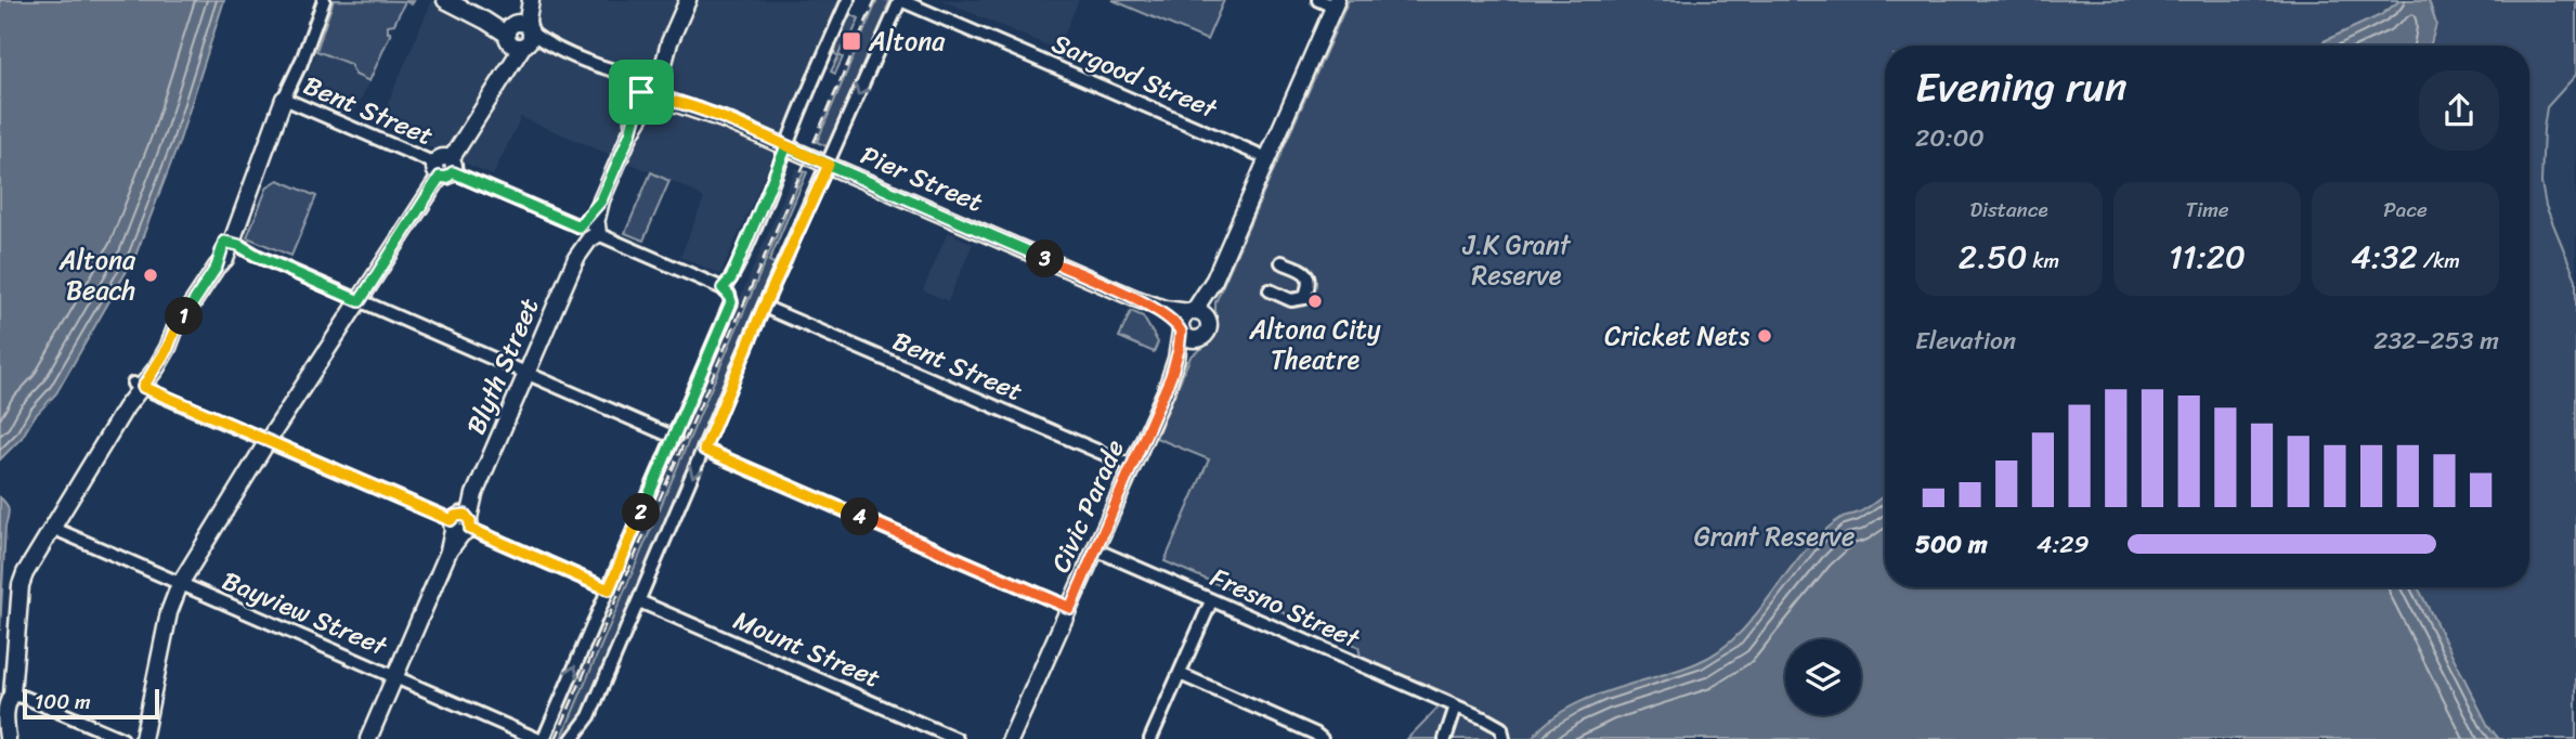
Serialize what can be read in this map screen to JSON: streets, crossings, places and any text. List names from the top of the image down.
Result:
{
  "streets": {
    "street": [
      "Sargood Street",
      "Bent Street",
      "Pier Street",
      "Blyth Street",
      "Civic Parade",
      "Fresno Street",
      "Bayview Street",
      "Mount Street"
    ]
  },
  "crossings": [
    ["Bent Street", "Blyth Street"],
    ["Bent Street", "Civic Parade"],
    ["Pier Street", "Blyth Street"],
    ["Pier Street", "Civic Parade"],
    ["Blyth Street", "Bayview Street"],
    ["Civic Parade", "Fresno Street"]
  ],
  "parks": ["J.K Grant Reserve", "Grant Reserve"],
  "places": {
    "transit": ["Altona"],
    "other": ["Altona Beach", "Altona City Theatre", "Cricket Nets"]
  },
  "scale_bar": "100 m",
  "page": {
    "heading": ["Evening run", "20:00"],
    "stats": [
      ["Distance", "2.50 km"],
      ["Time", "11:20"],
      ["Pace", "4:32 /km"]
    ],
    "pins": [
      "3",
      "1",
      "2",
      "4"
    ],
    "chart": ["Elevation", "232–253 m"],
    "list": [
      {
        "name": "500 m",
        "note": "4:29"
      }
    ],
    "scale": "100 m"
  }
}
